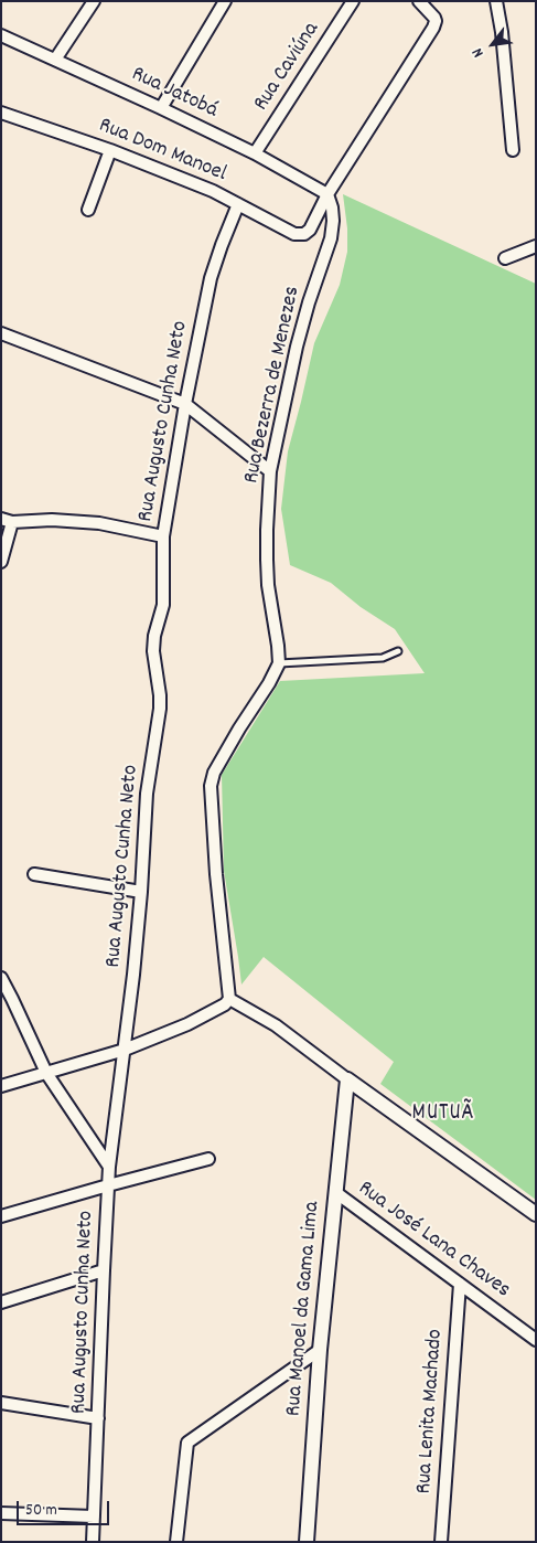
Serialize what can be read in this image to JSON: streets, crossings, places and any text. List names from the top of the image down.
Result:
{
  "streets": {
    "street": [
      "Rua Caviúna",
      "Rua Jatobá",
      "Rua Dom Manoel",
      "Rua Bezerra de Menezes",
      "Rua Augusto Cunha Neto",
      "Rua José Lana Chaves",
      "Rua Manoel da Gama Lima",
      "Rua Lenita Machado"
    ]
  },
  "crossings": [
    ["Rua Caviúna", "Rua Jatobá"],
    ["Rua Jatobá", "Rua Dom Manoel"],
    ["Rua Jatobá", "Rua Bezerra de Menezes"],
    ["Rua Dom Manoel", "Rua Bezerra de Menezes"],
    ["Rua Dom Manoel", "Rua Augusto Cunha Neto"],
    ["Rua José Lana Chaves", "Rua Manoel da Gama Lima"],
    ["Rua José Lana Chaves", "Rua Lenita Machado"]
  ],
  "districts": ["MUTUÃ"],
  "scale_bar": "50 m",
  "north": "bottom left"
}
